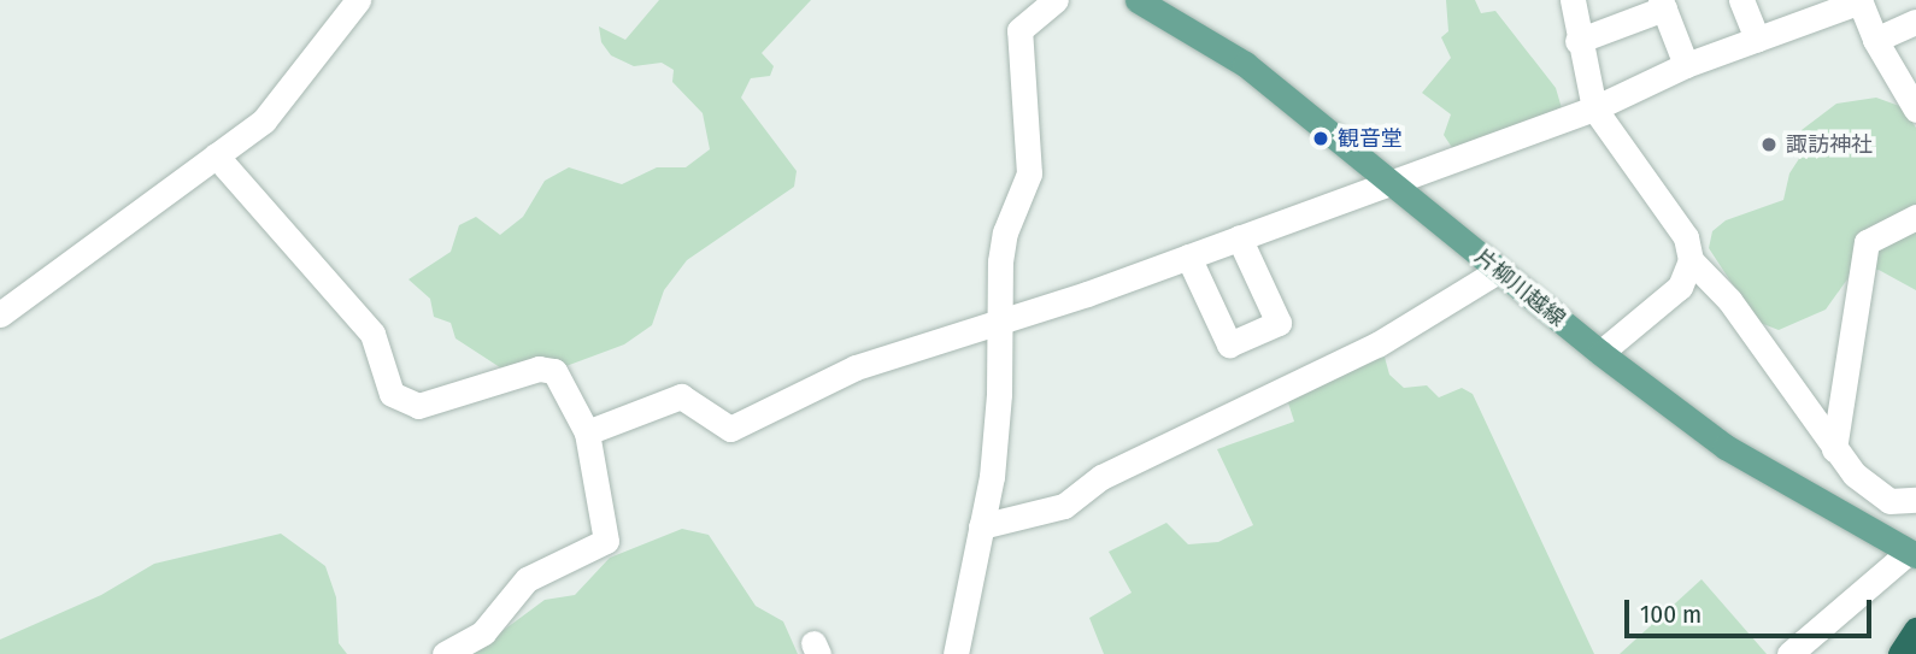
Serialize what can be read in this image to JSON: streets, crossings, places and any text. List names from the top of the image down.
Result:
{
  "streets": {
    "main road": ["片柳川越線"]
  },
  "places": ["観音堂", "諏訪神社"],
  "scale_bar": "100 m"
}
